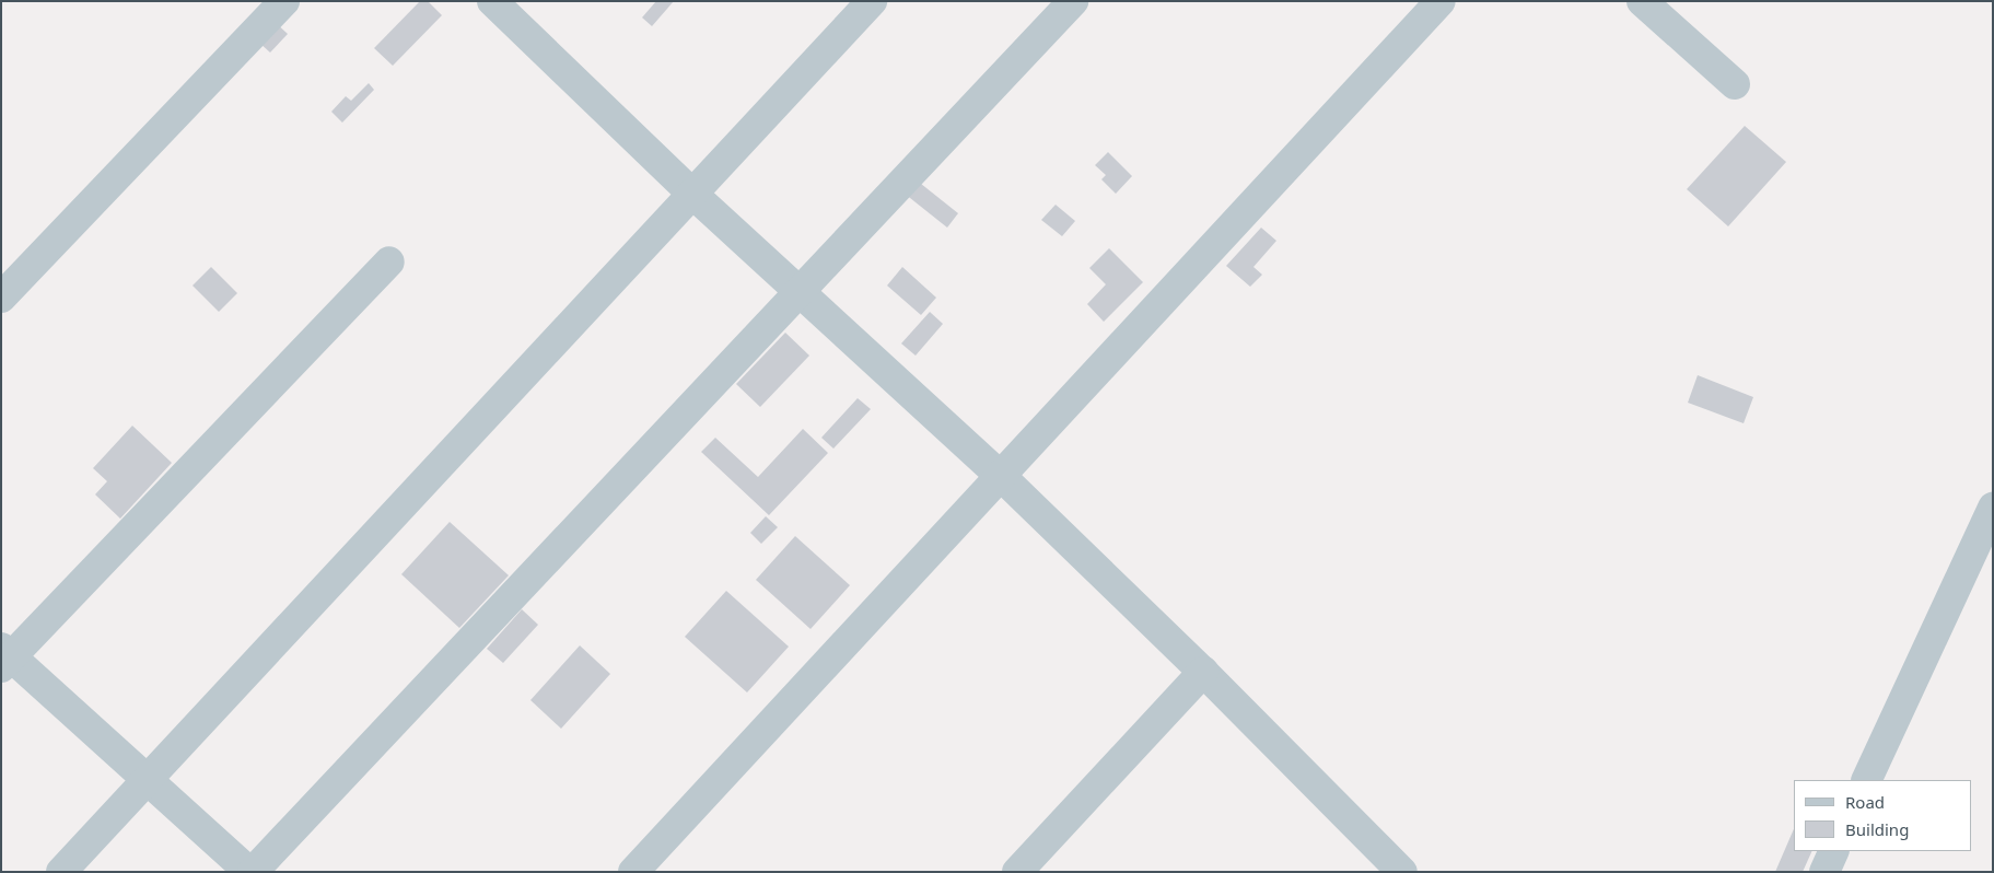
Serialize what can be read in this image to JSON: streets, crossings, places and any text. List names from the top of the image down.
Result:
{
  "legend": ["Road", "Building"]
}
